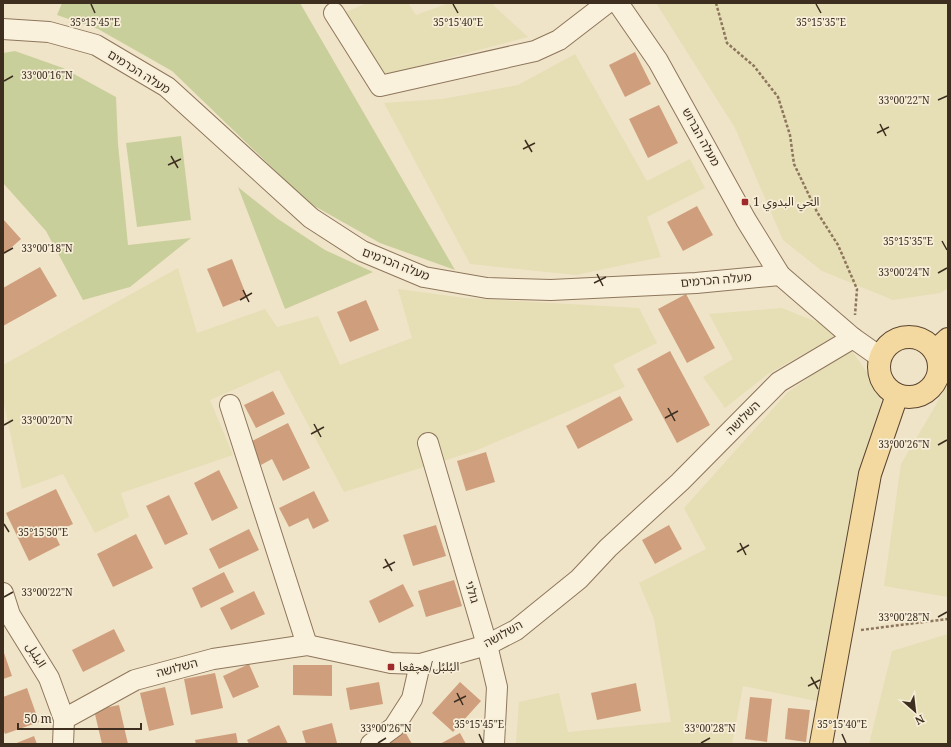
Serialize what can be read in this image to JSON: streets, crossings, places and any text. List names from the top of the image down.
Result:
{
  "streets": {
    "street": [
      "מעלה הכרמים",
      "מעלה הברוש",
      "השלושה",
      "גולני",
      "البلبل"
    ]
  },
  "crossings": [
    ["מעלה הכרמים", "מעלה הברוש"],
    ["השלושה", "גולני"],
    ["השלושה", "البلبل"]
  ],
  "places": {
    "transit": ["الحي البدوي 1", "البُلبُل/هچڤعا"]
  },
  "scale_bar": "50 m",
  "north": "bottom right",
  "coordinates": [
    "35°15'45\"E",
    "35°15'40\"E",
    "35°15'35\"E",
    "33°00'16\"N",
    "33°00'22\"N",
    "33°00'18\"N",
    "33°00'24\"N",
    "33°00'20\"N",
    "33°00'26\"N",
    "35°15'50\"E",
    "33°00'28\"N"
  ]
}
